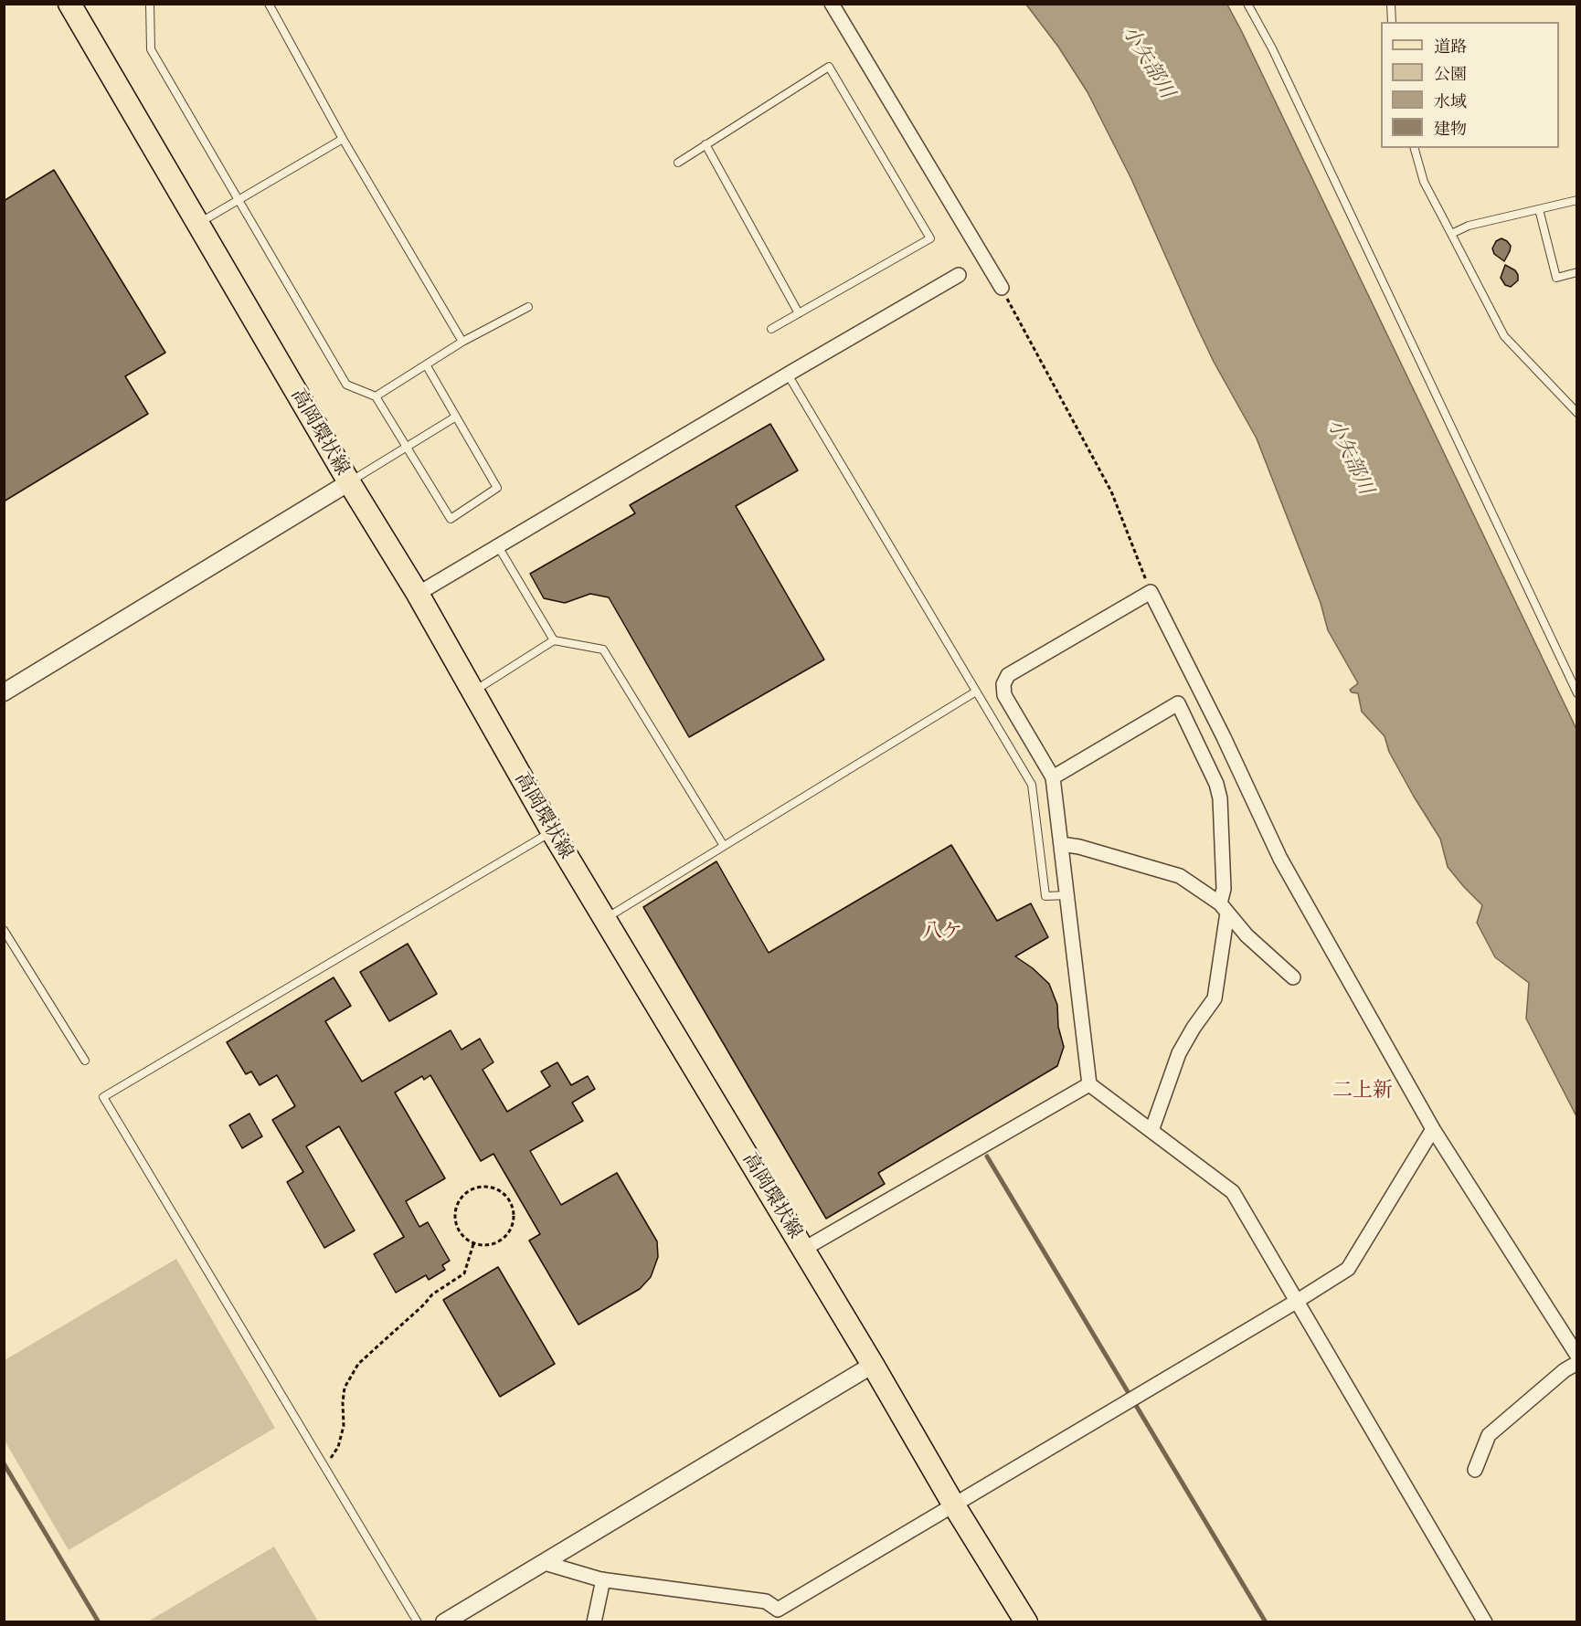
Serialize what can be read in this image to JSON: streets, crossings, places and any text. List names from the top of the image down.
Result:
{
  "streets": {
    "main road": ["高岡環状線"]
  },
  "districts": ["八ケ", "二上新"],
  "water": ["小矢部川"],
  "legend": [
    "道路",
    "公園",
    "水域",
    "建物"
  ]
}
